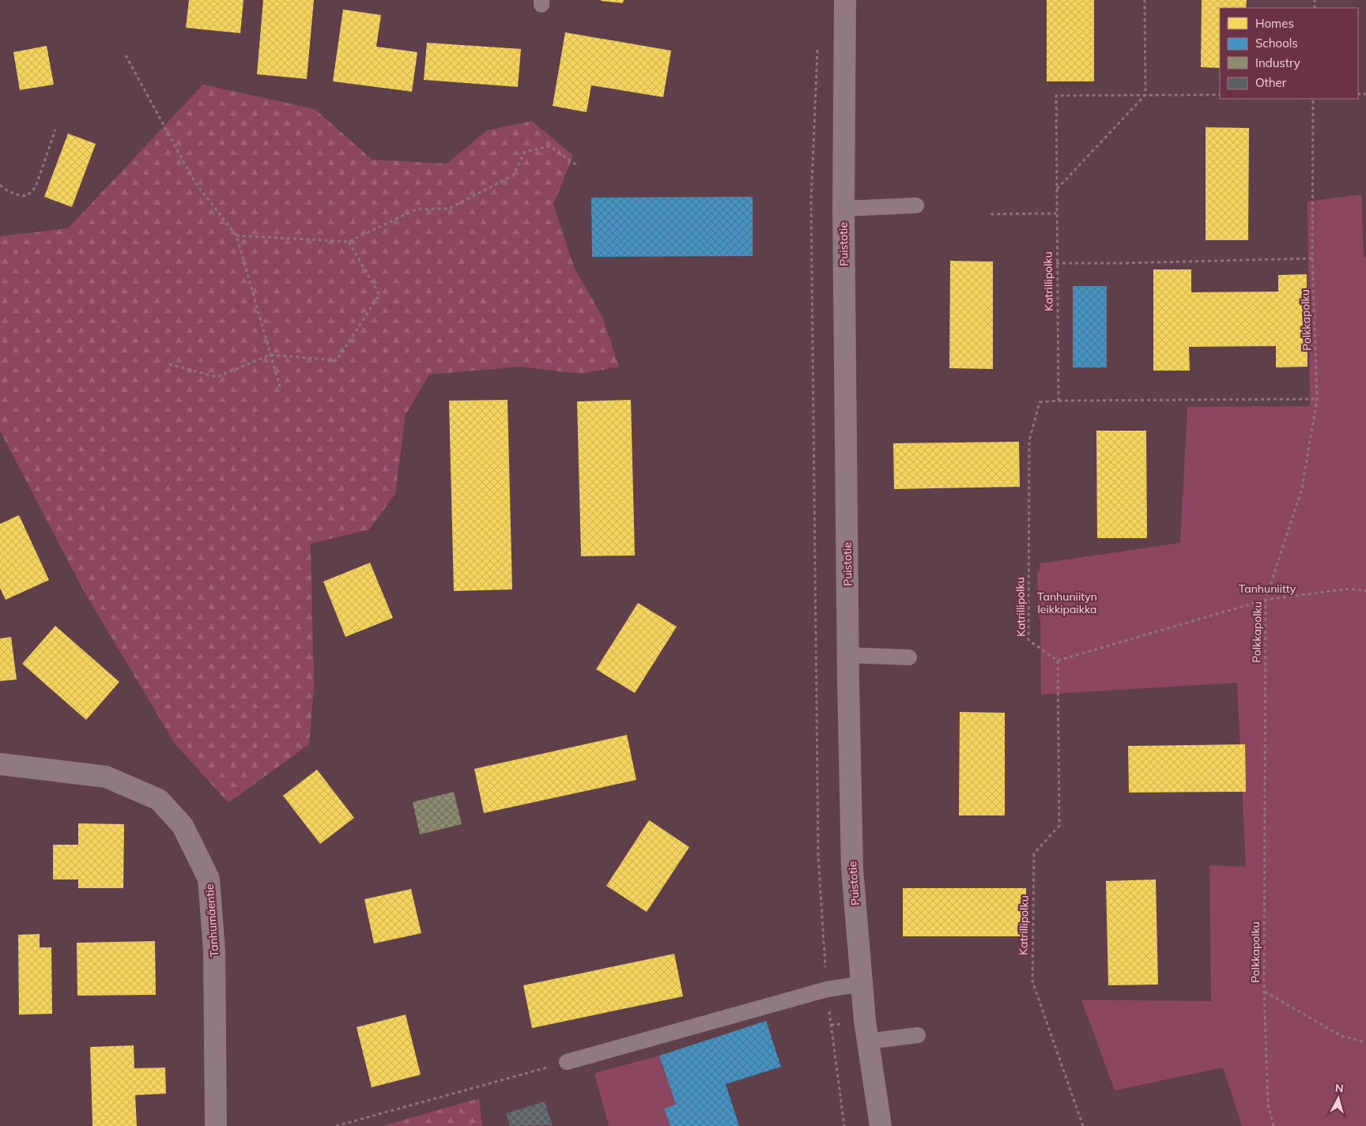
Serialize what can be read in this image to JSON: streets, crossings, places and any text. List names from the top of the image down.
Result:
{
  "streets": {
    "street": ["Puistotie", "Tanhumäentie"],
    "path": ["Katrillipolku", "Polkkapolku"]
  },
  "parks": ["Tanhuniitty", "Tanhuniityn leikkipaikka"],
  "legend": [
    "Homes",
    "Schools",
    "Industry",
    "Other"
  ],
  "north": "top"
}
